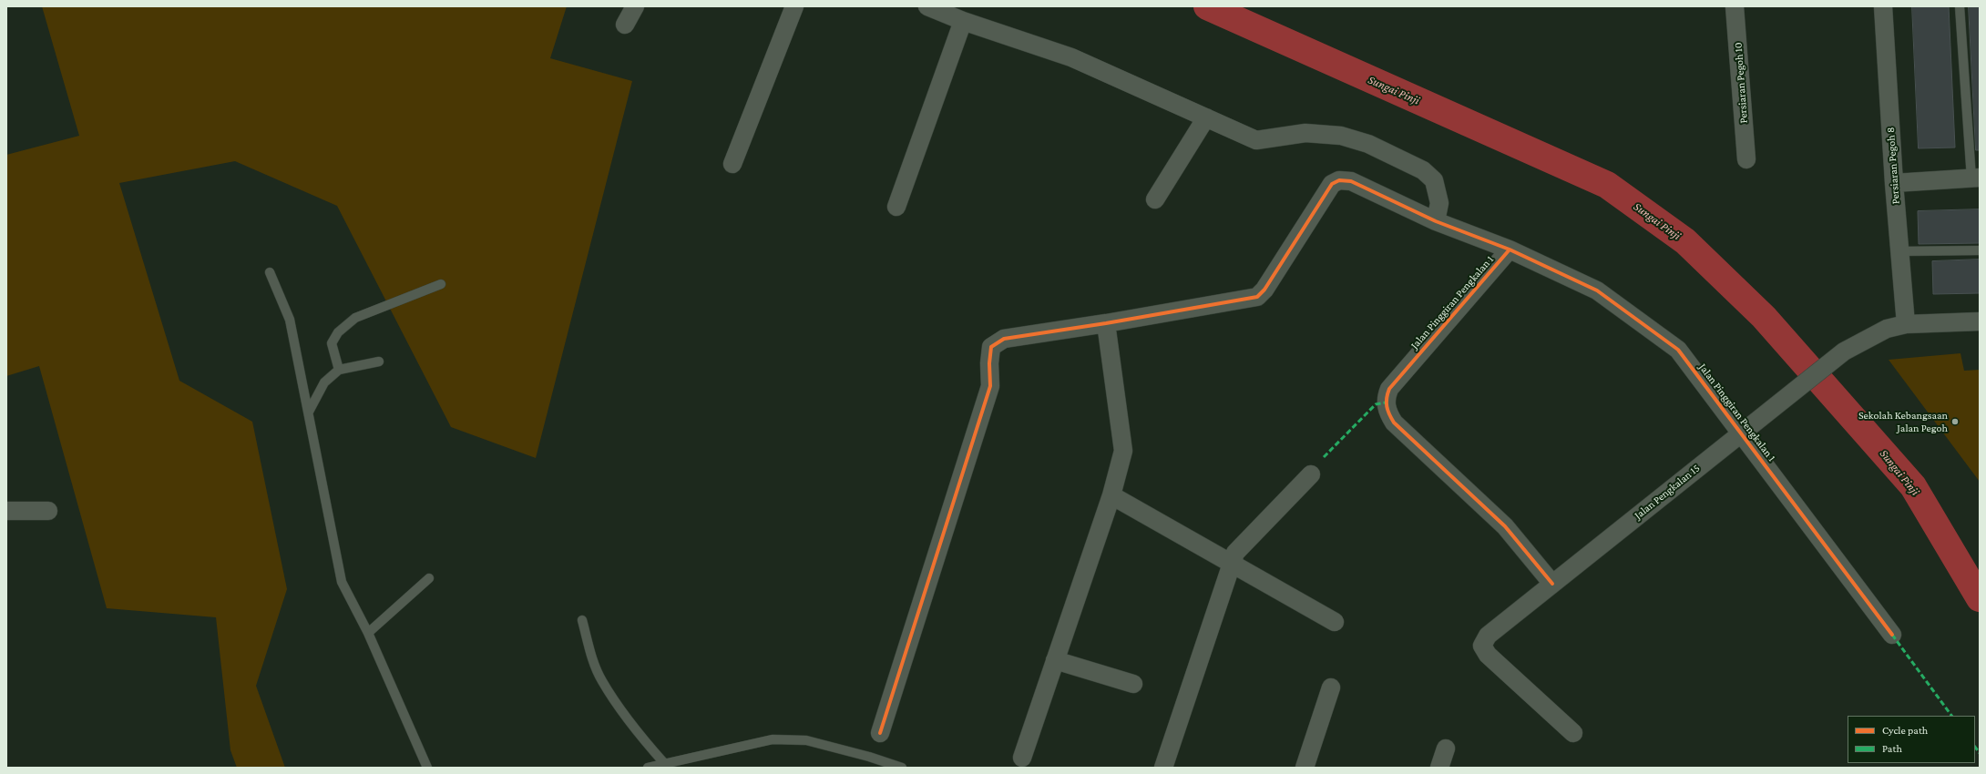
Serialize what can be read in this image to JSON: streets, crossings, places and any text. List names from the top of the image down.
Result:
{
  "streets": {
    "street": [
      "Persiaran Pegoh 10",
      "Persiaran Pegoh 8",
      "Jalan Pinggiran Pengkalan 1",
      "Jalan Pengkalan 15"
    ]
  },
  "crossings": [
    ["Persiaran Pegoh 8", "Jalan Pengkalan 15"],
    ["Jalan Pinggiran Pengkalan 1", "Jalan Pengkalan 15"]
  ],
  "water": ["Sungai Pinji"],
  "places": ["Sekolah Kebangsaan Jalan Pegoh"],
  "legend": ["Cycle path", "Path"]
}
